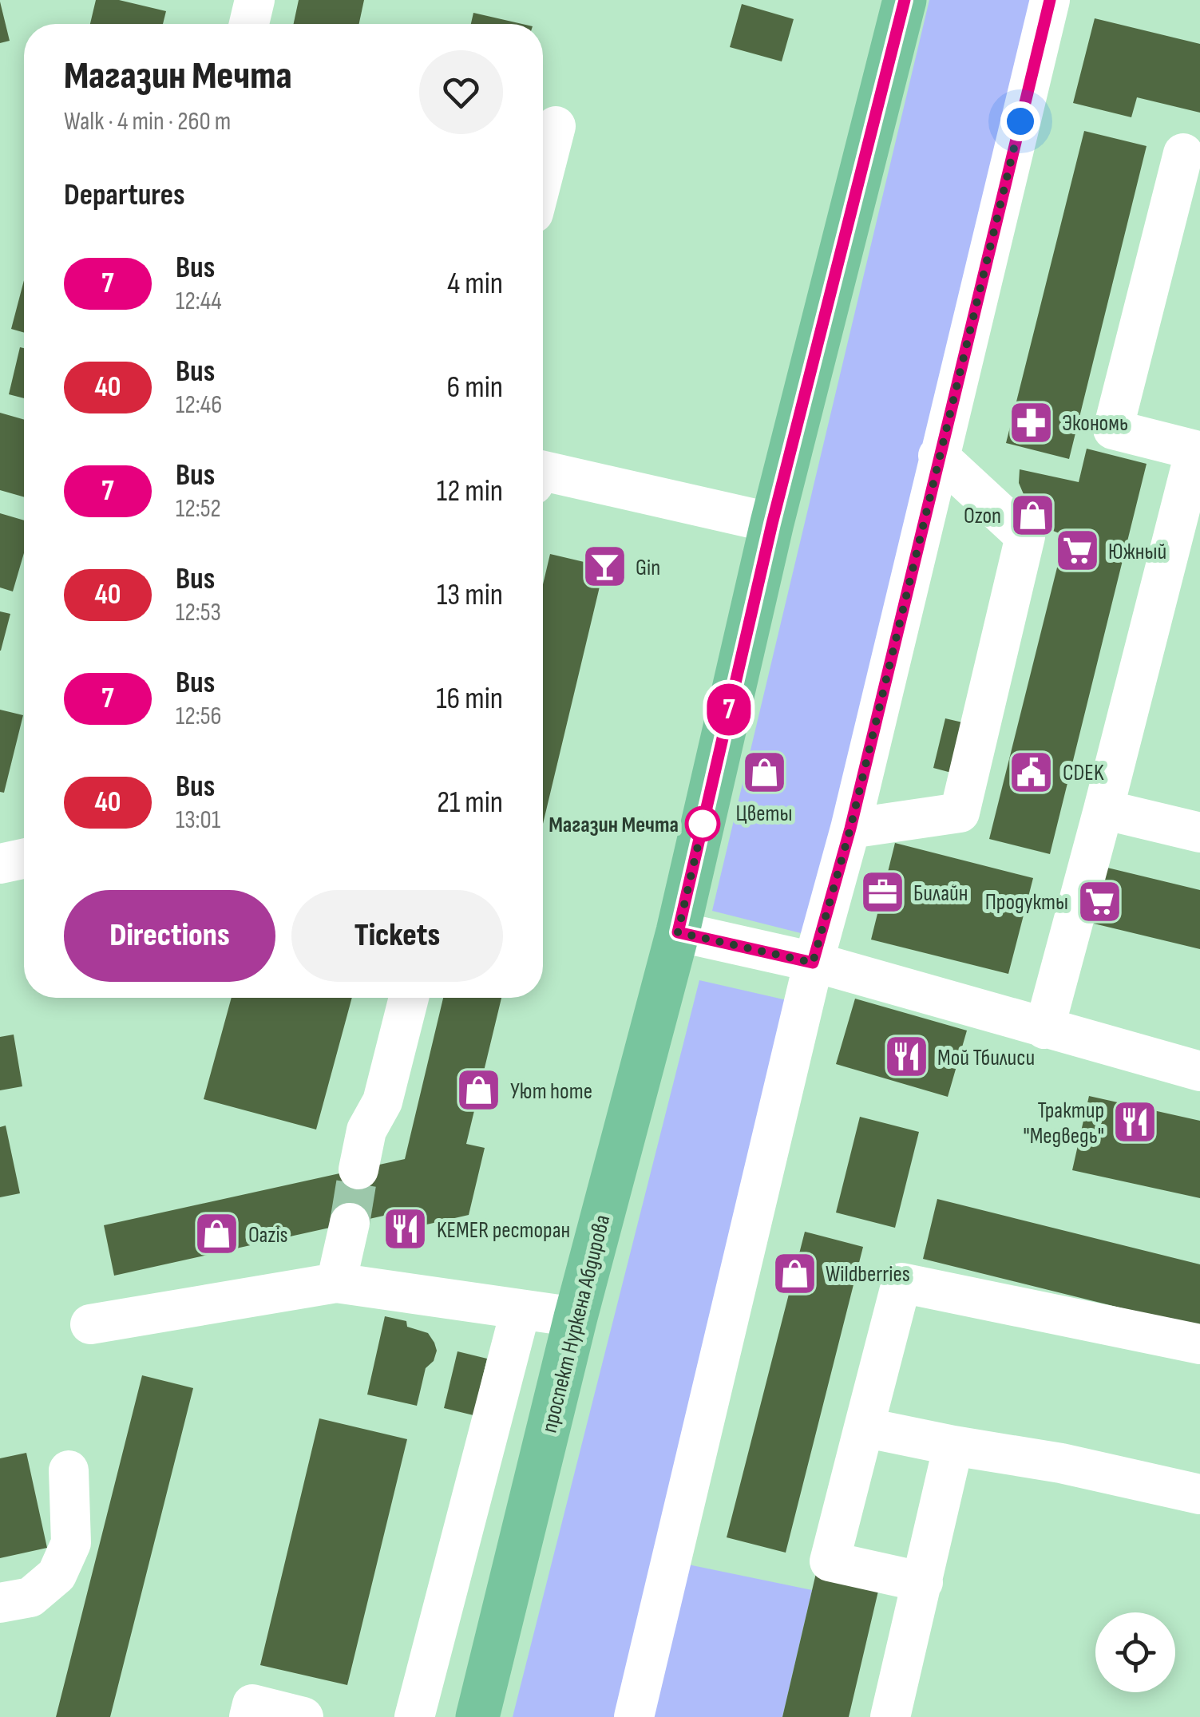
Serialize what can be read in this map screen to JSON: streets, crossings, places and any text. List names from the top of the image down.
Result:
{
  "streets": {
    "main road": ["проспект Нуркена Абдирова"]
  },
  "places": {
    "pharmacy": ["Экономь"],
    "shop": [
      "Ozon",
      "Цветы",
      "Уют home",
      "Oazis",
      "Wildberries"
    ],
    "supermarket": ["Южный", "Продукты"],
    "bar": ["Gin"],
    "public building": ["CDEK"],
    "other": ["Магазин Мечта"],
    "office": ["Билайн"],
    "restaurant": ["Мой Тбилиси", "Трактир \"Медведь\"", "KEMER ресторан"]
  },
  "lines": ["bus line 7"],
  "page": {
    "on_map": "7",
    "heading": [
      ["Магазин Мечта", "Walk · 4 min · 260 m"],
      "Departures"
    ],
    "list": [
      {
        "mark": "7",
        "name": "Bus",
        "note": "12:44",
        "value": "4 min"
      },
      {
        "mark": "40",
        "name": "Bus",
        "note": "12:46",
        "value": "6 min"
      },
      {
        "mark": "7",
        "name": "Bus",
        "note": "12:52",
        "value": "12 min"
      },
      {
        "mark": "40",
        "name": "Bus",
        "note": "12:53",
        "value": "13 min"
      },
      {
        "mark": "7",
        "name": "Bus",
        "note": "12:56",
        "value": "16 min"
      },
      {
        "mark": "40",
        "name": "Bus",
        "note": "13:01",
        "value": "21 min"
      }
    ],
    "buttons": ["Directions", "Tickets"]
  }
}
